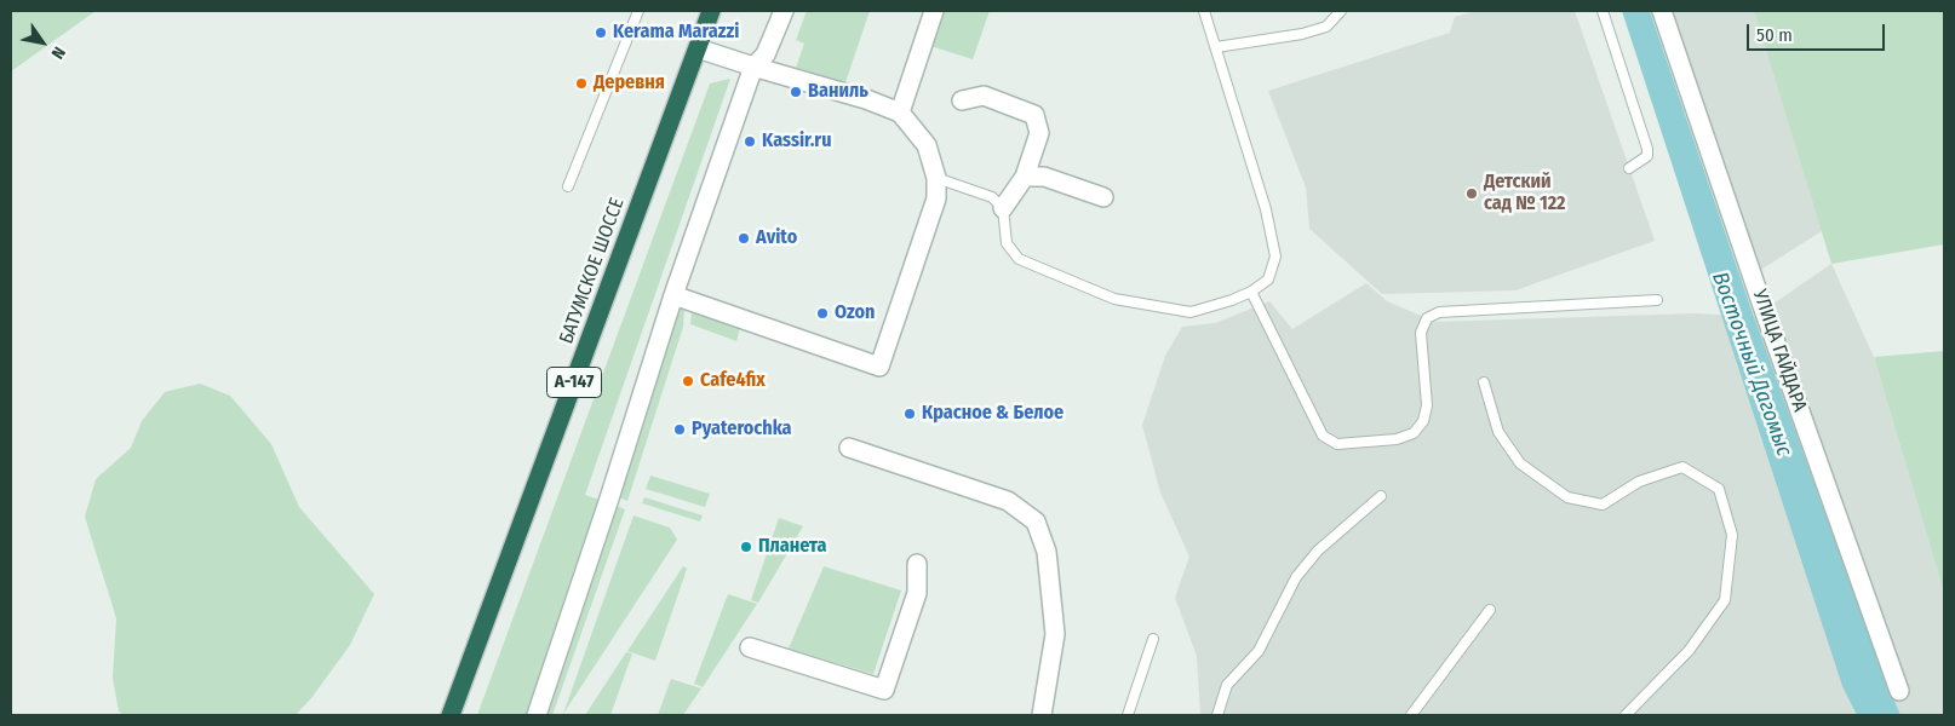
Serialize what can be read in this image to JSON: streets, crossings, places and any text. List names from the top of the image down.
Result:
{
  "streets": {
    "highway": ["БАТУМСКОЕ ШОССЕ", "А-147"],
    "street": ["УЛИЦА ГАЙДАРА"]
  },
  "water": ["Восточный Дагомыс"],
  "places": [
    "Kerama Marazzi",
    "Деревня",
    "Ваниль",
    "Kassir.ru",
    "Детский сад № 122",
    "Avito",
    "Ozon",
    "Cafe4fix",
    "Красное & Белое",
    "Pyaterochka",
    "Планета"
  ],
  "scale_bar": "50 m",
  "north": "bottom right"
}
